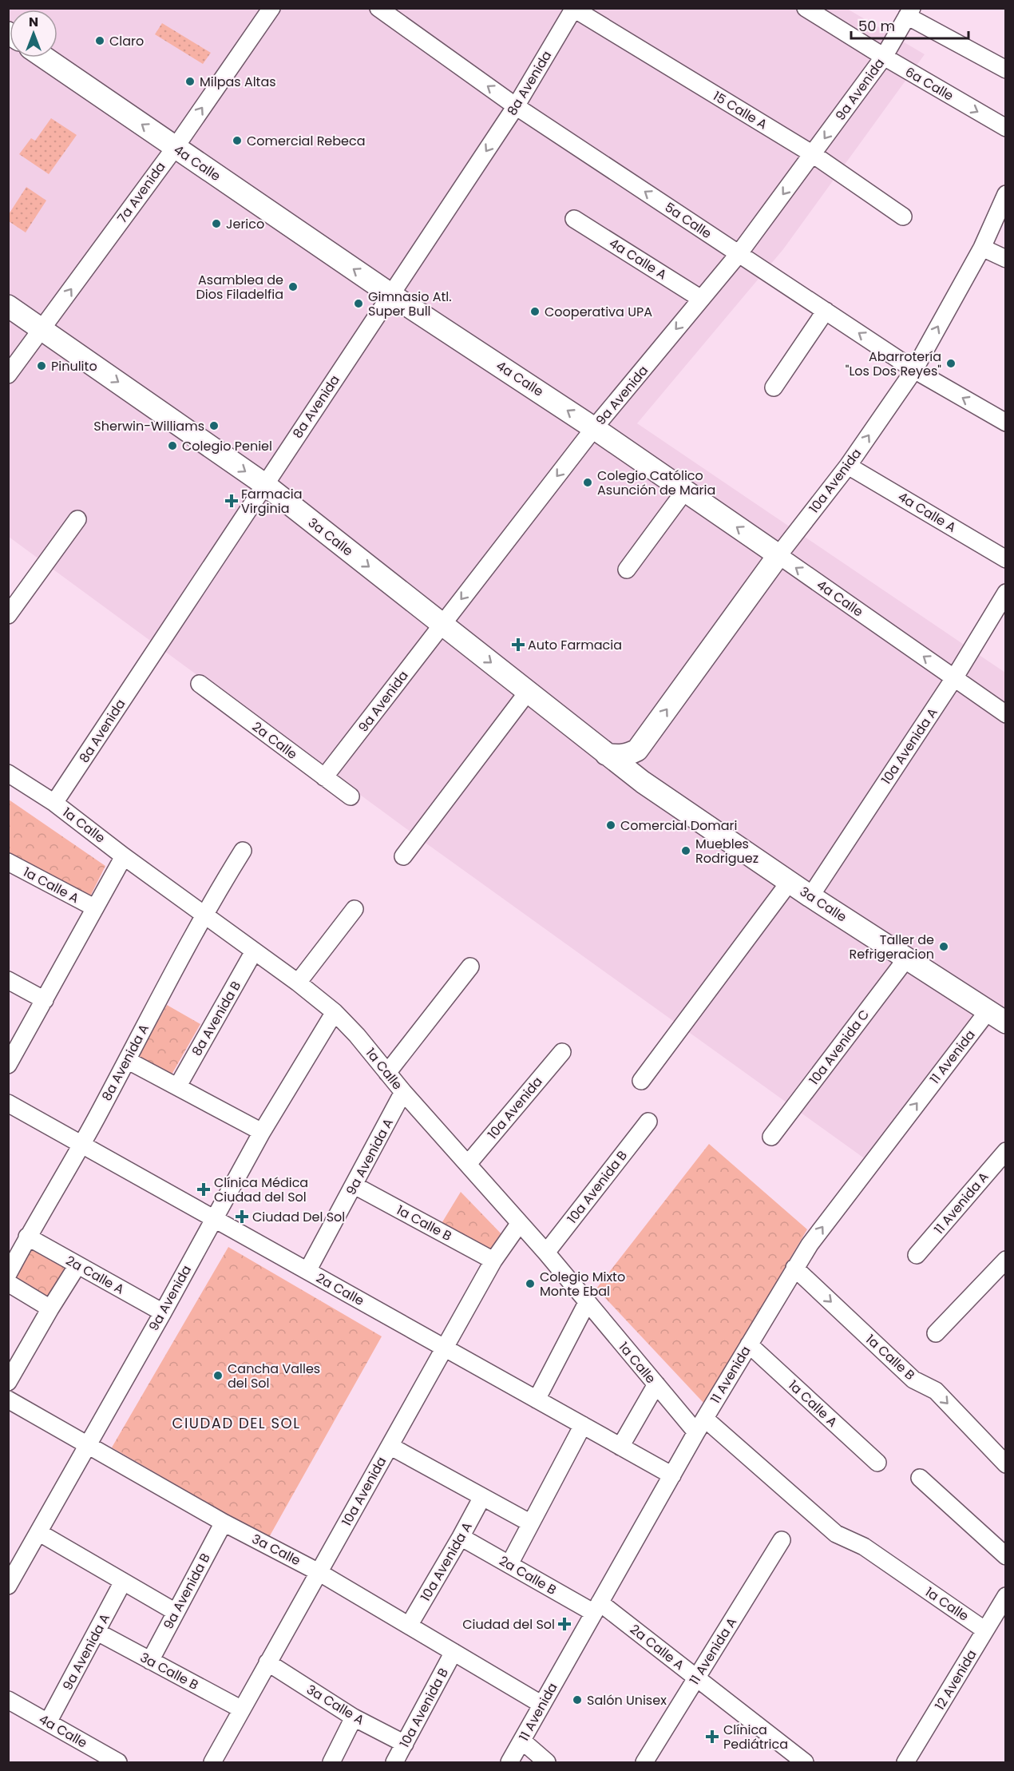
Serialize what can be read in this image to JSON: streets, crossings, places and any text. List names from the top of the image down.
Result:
{
  "streets": {
    "main road": ["4a Calle", "10a Avenida", "3a Calle"],
    "street": [
      "8a Avenida",
      "6a Calle",
      "9a Avenida",
      "15 Calle A",
      "7a Avenida",
      "5a Calle",
      "4a Calle A",
      "2a Calle",
      "10a Avenida A",
      "1a Calle",
      "1a Calle A",
      "8a Avenida B",
      "10a Avenida C",
      "11 Avenida",
      "8a Avenida A",
      "9a Avenida A",
      "10a Avenida B",
      "11 Avenida A",
      "1a Calle B",
      "2a Calle A",
      "2a Calle B",
      "9a Avenida B",
      "3a Calle B",
      "12 Avenida",
      "3a Calle A"
    ]
  },
  "crossings": [
    ["8a Avenida", "15 Calle A"],
    ["8a Avenida", "4a Calle"],
    ["8a Avenida", "5a Calle"],
    ["8a Avenida", "3a Calle"],
    ["8a Avenida", "1a Calle"],
    ["6a Calle", "9a Avenida"],
    ["9a Avenida", "15 Calle A"],
    ["9a Avenida", "4a Calle"],
    ["9a Avenida", "5a Calle"],
    ["9a Avenida", "4a Calle A"],
    ["9a Avenida", "3a Calle"],
    ["9a Avenida", "2a Calle"],
    ["9a Avenida", "1a Calle"],
    ["9a Avenida", "2a Calle A"],
    ["4a Calle", "7a Avenida"],
    ["4a Calle", "10a Avenida"],
    ["4a Calle", "10a Avenida A"],
    ["4a Calle", "9a Avenida A"],
    ["7a Avenida", "3a Calle"],
    ["5a Calle", "10a Avenida"],
    ["4a Calle A", "10a Avenida"],
    ["10a Avenida", "3a Calle"],
    ["10a Avenida", "2a Calle"],
    ["10a Avenida", "1a Calle"],
    ["10a Avenida", "1a Calle B"],
    ["10a Avenida", "3a Calle B"],
    ["10a Avenida", "3a Calle A"],
    ["3a Calle", "10a Avenida A"],
    ["3a Calle", "10a Avenida C"],
    ["3a Calle", "11 Avenida"],
    ["3a Calle", "10a Avenida B"],
    ["3a Calle", "9a Avenida B"],
    ["2a Calle", "11 Avenida"],
    ["2a Calle", "8a Avenida A"],
    ["2a Calle", "9a Avenida A"],
    ["10a Avenida A", "2a Calle B"],
    ["1a Calle", "8a Avenida B"],
    ["1a Calle", "11 Avenida"],
    ["1a Calle", "8a Avenida A"],
    ["1a Calle", "9a Avenida A"],
    ["1a Calle", "10a Avenida B"],
    ["1a Calle", "12 Avenida"],
    ["1a Calle A", "11 Avenida"],
    ["11 Avenida", "1a Calle B"],
    ["11 Avenida", "2a Calle A"],
    ["11 Avenida", "2a Calle B"],
    ["8a Avenida A", "2a Calle A"],
    ["9a Avenida A", "1a Calle B"],
    ["9a Avenida A", "3a Calle B"],
    ["10a Avenida B", "3a Calle A"],
    ["11 Avenida A", "2a Calle A"],
    ["2a Calle A", "2a Calle B"],
    ["9a Avenida B", "3a Calle B"]
  ],
  "one_way": [
    "9a Avenida",
    "4a Calle",
    "7a Avenida",
    "5a Calle",
    "11 Avenida",
    "1a Calle B"
  ],
  "districts": ["CIUDAD DEL SOL"],
  "places": {
    "other": [
      "Claro",
      "Milpas Altas",
      "Comercial Rebeca",
      "Jerico",
      "Asamblea de Dios Filadelfia",
      "Gimnasio Atl. Super Bull",
      "Cooperativa UPA",
      "Abarrotería \"Los Dos Reyes\"",
      "Pinulito",
      "Sherwin-Williams",
      "Colegio Peniel",
      "Colegio Católico Asunción de Maria",
      "Comercial Domari",
      "Muebles Rodriguez",
      "Taller de Refrigeracion",
      "Colegio Mixto Monte Ebal",
      "Cancha Valles del Sol",
      "Salón Unisex"
    ],
    "health": [
      "Farmacia Virginia",
      "Auto Farmacia",
      "Clínica Médica Ciudad del Sol",
      "Ciudad Del Sol",
      "Ciudad del Sol",
      "Clínica Pediátrica"
    ]
  },
  "scale_bar": "50 m",
  "north": "top"
}
